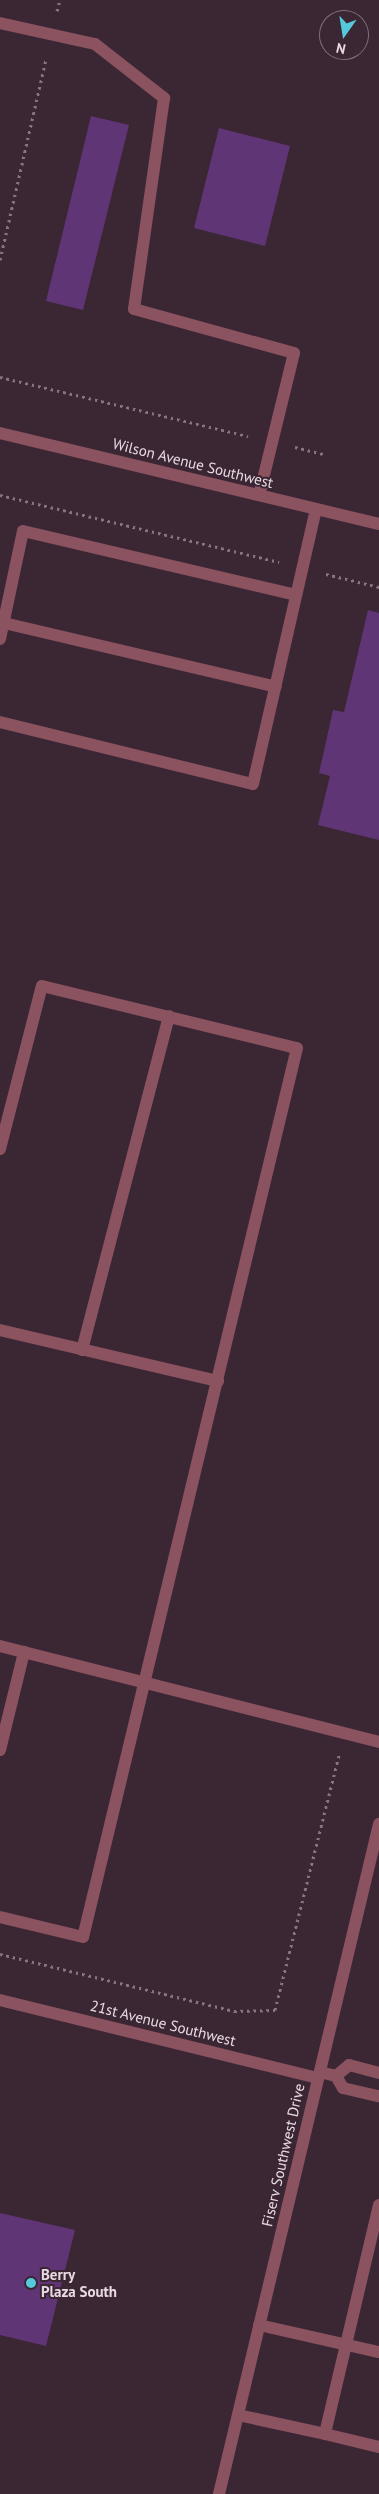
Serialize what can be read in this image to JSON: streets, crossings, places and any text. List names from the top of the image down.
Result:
{
  "streets": {
    "street": ["Wilson Avenue Southwest", "21st Avenue Southwest", "Fiserv Southwest Drive"]
  },
  "crossings": [
    ["21st Avenue Southwest", "Fiserv Southwest Drive"]
  ],
  "places": ["Berry Plaza South"],
  "north": "bottom"
}
